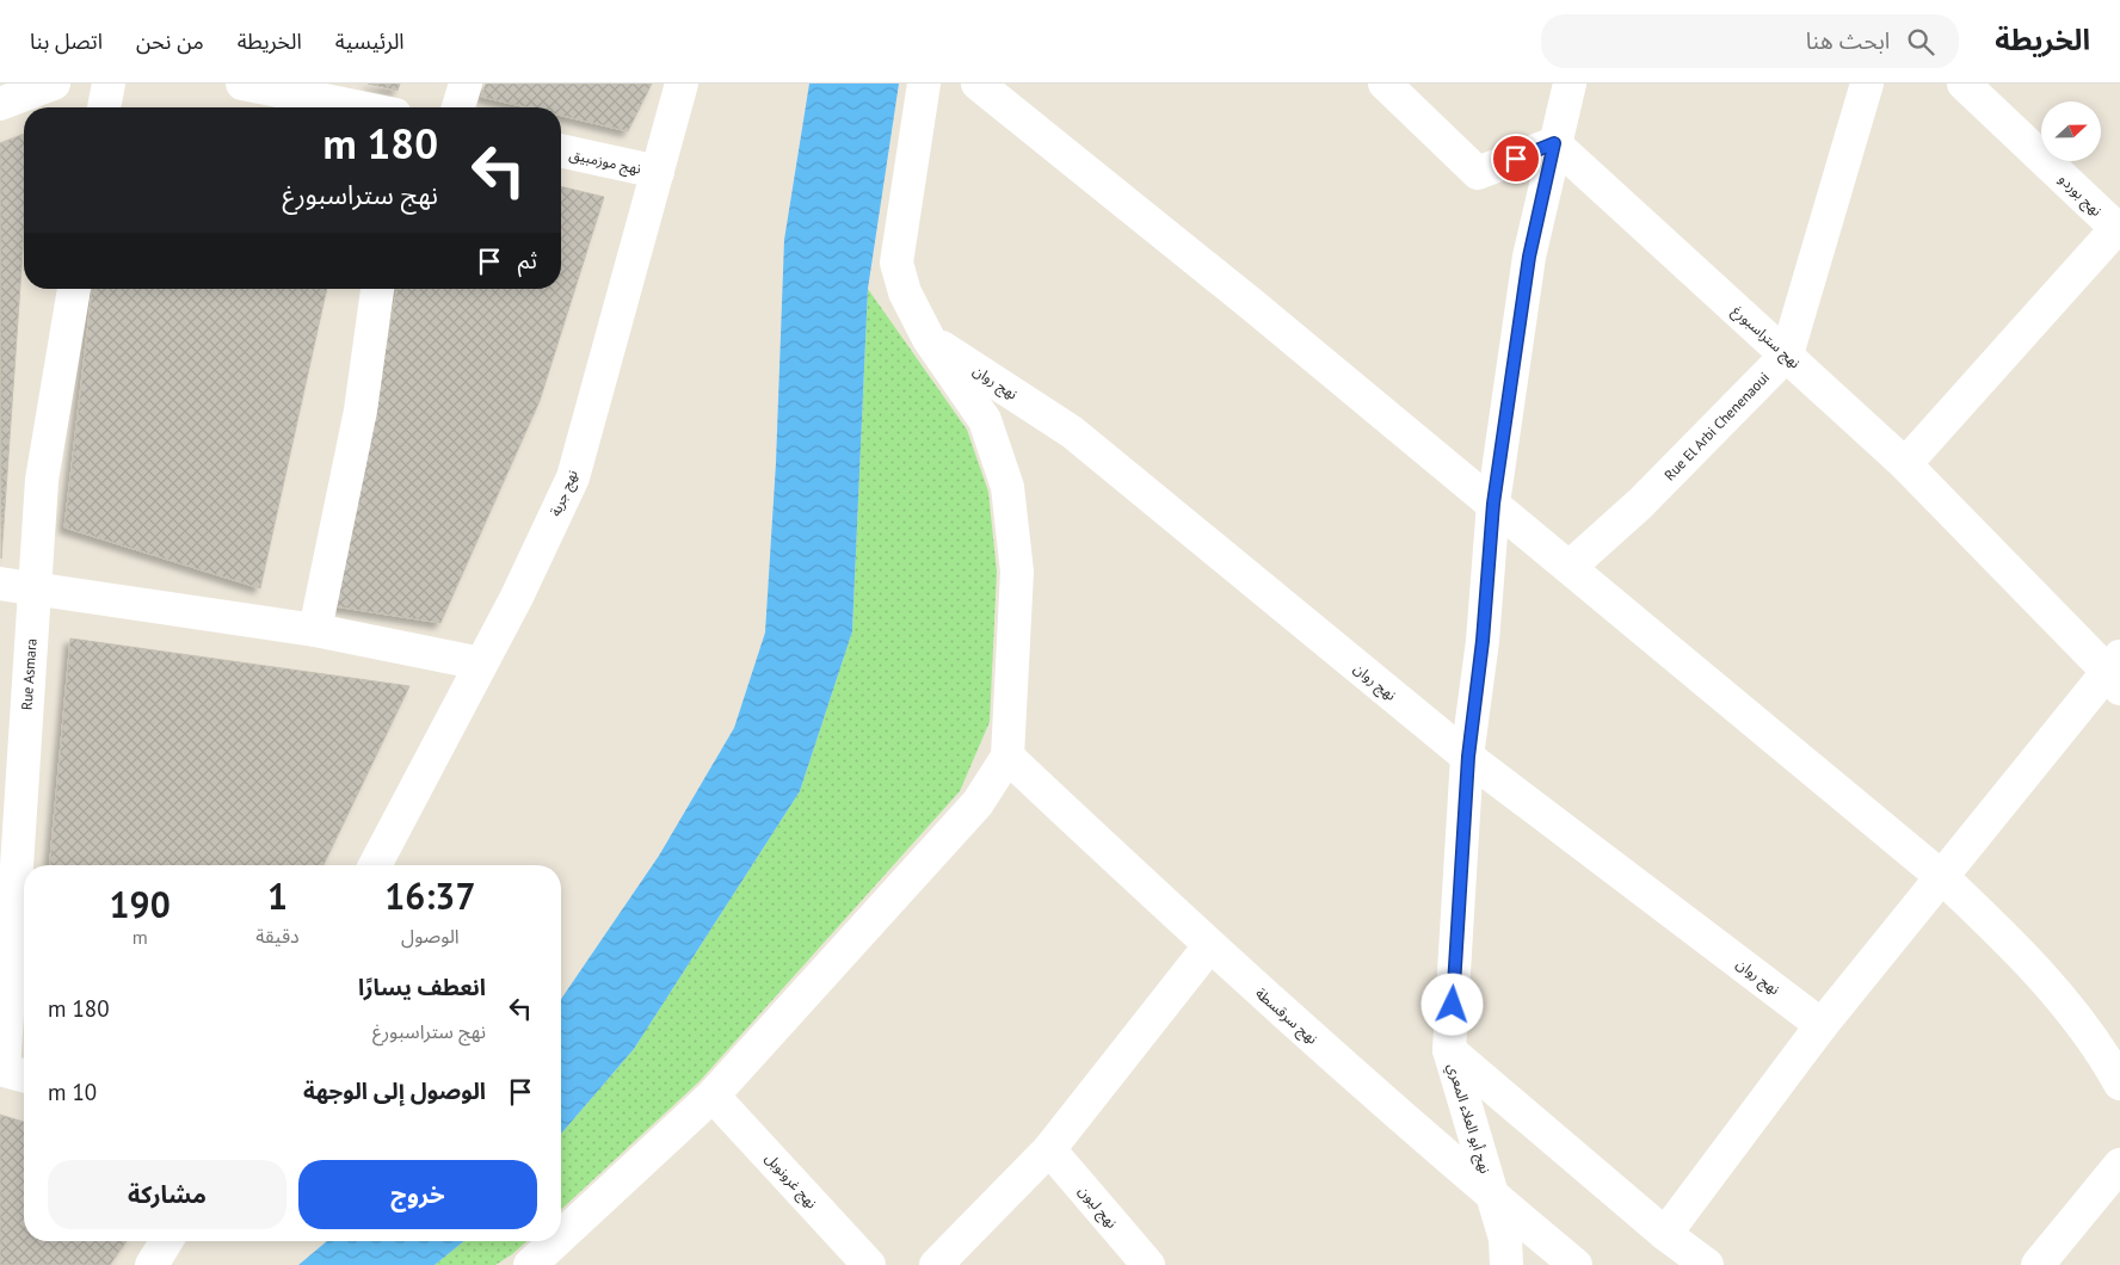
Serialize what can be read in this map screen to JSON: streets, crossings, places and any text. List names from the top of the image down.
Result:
{
  "streets": {
    "street": [
      "نهج موزمبيق",
      "نهج بوردو",
      "نهج ستراسبورغ",
      "نهج روان",
      "Rue El Arbi Chenenaoui",
      "نهج جربة",
      "Rue Asmara",
      "نهج سرقسطة",
      "نهج أبو العلاء المعري",
      "نهج غرونوبل",
      "نهج ليون"
    ]
  },
  "crossings": [
    ["نهج موزمبيق", "نهج جربة"],
    ["نهج ستراسبورغ", "Rue El Arbi Chenenaoui"],
    ["نهج ستراسبورغ", "نهج أبو العلاء المعري"],
    ["نهج روان", "نهج أبو العلاء المعري"],
    ["نهج سرقسطة", "نهج أبو العلاء المعري"]
  ],
  "north": "right",
  "page": {
    "header": "الخريطة",
    "search": "ابحث هنا",
    "nav": [
      "الرئيسية",
      "الخريطة",
      "من نحن",
      "اتصل بنا"
    ],
    "turn": ["180 m", "نهج ستراسبورغ"],
    "then": "ثم",
    "eta": [
      "16:37",
      "الوصول",
      "1",
      "دقيقة",
      "190",
      "m"
    ],
    "list": [
      {
        "name": "انعطف يسارًا",
        "note": "نهج ستراسبورغ",
        "value": "180 m"
      },
      {
        "name": "الوصول إلى الوجهة",
        "value": "10 m"
      }
    ],
    "buttons": ["خروج", "مشاركة"]
  }
}
